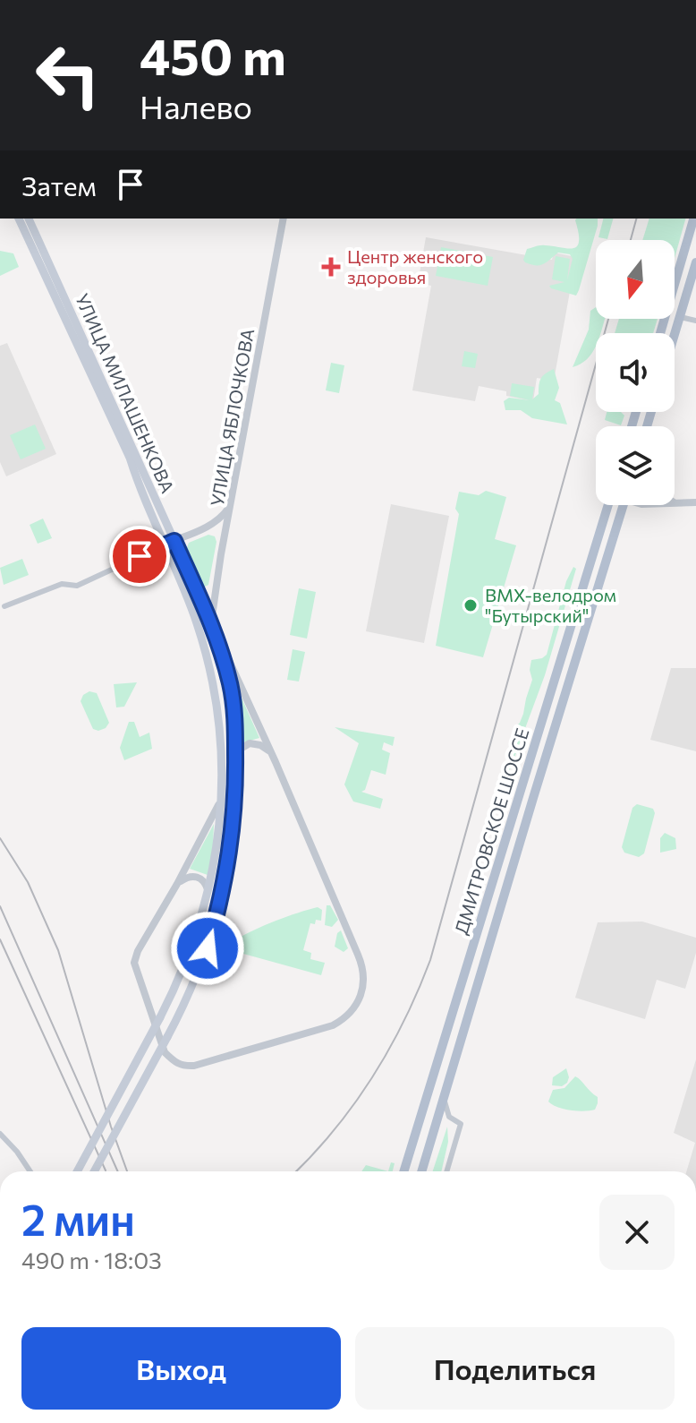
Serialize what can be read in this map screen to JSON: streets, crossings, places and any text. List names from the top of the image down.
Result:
{
  "streets": {
    "main road": ["УЛИЦА МИЛАШЕНКОВА", "ДМИТРОВСКОЕ ШОССЕ"],
    "street": ["УЛИЦА ЯБЛОЧКОВА"]
  },
  "crossings": [
    ["УЛИЦА МИЛАШЕНКОВА", "УЛИЦА ЯБЛОЧКОВА"]
  ],
  "places": {
    "health": ["Центр женского здоровья"],
    "other": ["BMX-велодром \"Бутырский\""]
  },
  "north": "bottom",
  "page": {
    "turn": ["450 m", "Налево"],
    "then": "Затем",
    "heading": ["2 мин", "490 m · 18:03"],
    "buttons": ["Выход", "Поделиться"]
  }
}
